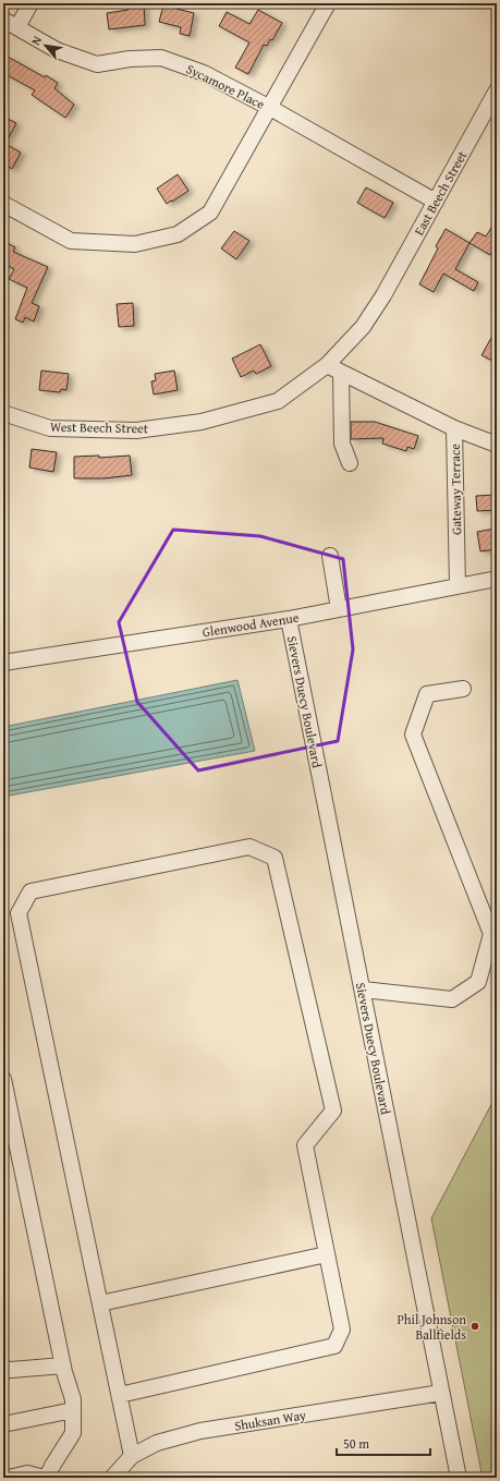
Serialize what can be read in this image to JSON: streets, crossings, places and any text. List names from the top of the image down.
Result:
{
  "streets": {
    "street": [
      "Sycamore Place",
      "East Beech Street",
      "West Beech Street",
      "Gateway Terrace",
      "Glenwood Avenue",
      "Sievers Duecy Boulevard",
      "Shuksan Way"
    ]
  },
  "crossings": [
    ["Sycamore Place", "East Beech Street"],
    ["East Beech Street", "West Beech Street"],
    ["West Beech Street", "Gateway Terrace"],
    ["Gateway Terrace", "Glenwood Avenue"],
    ["Glenwood Avenue", "Sievers Duecy Boulevard"],
    ["Sievers Duecy Boulevard", "Shuksan Way"]
  ],
  "places": ["Phil Johnson Ballfields"],
  "scale_bar": "50 m",
  "north": "top left"
}
